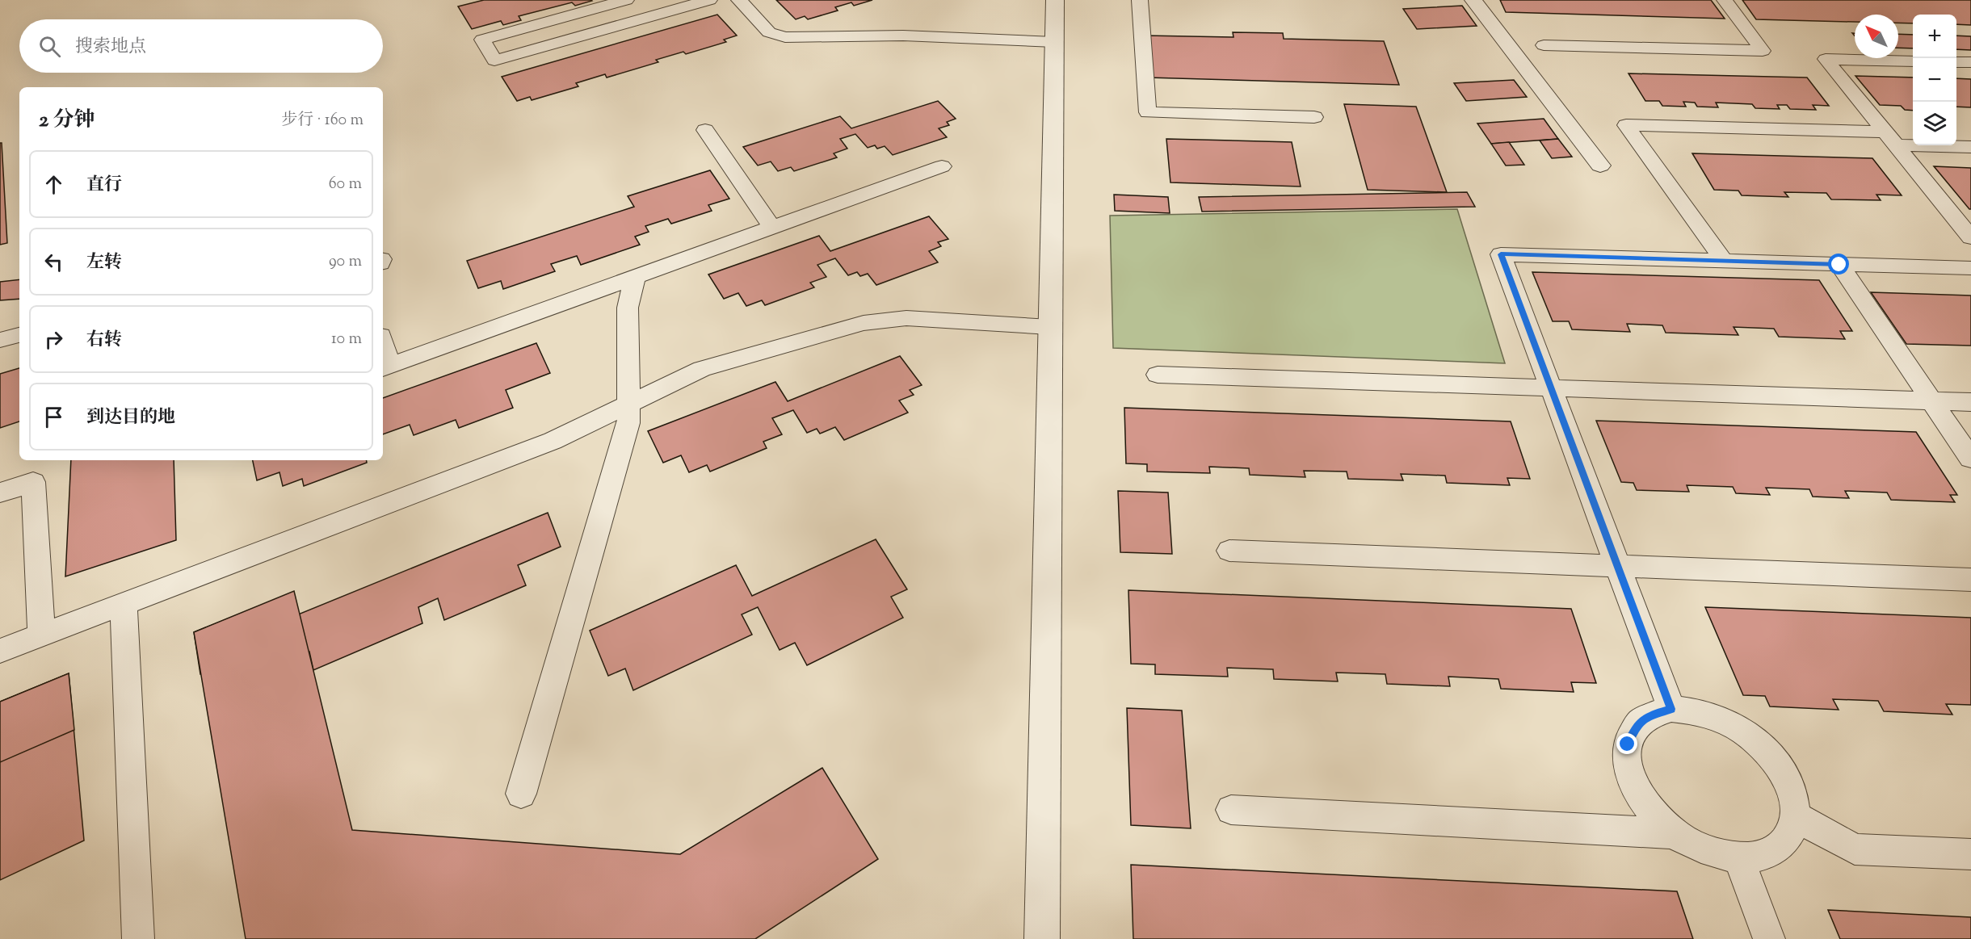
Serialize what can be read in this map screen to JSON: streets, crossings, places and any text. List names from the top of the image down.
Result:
{
  "north": "top left",
  "page": {
    "map_buttons": ["+", "−"],
    "search": "搜索地点",
    "heading": ["2 分钟", "步行 · 160 m"],
    "list": [
      ["直行", "60 m"],
      ["左转", "90 m"],
      ["右转", "10 m"],
      "到达目的地"
    ]
  }
}
